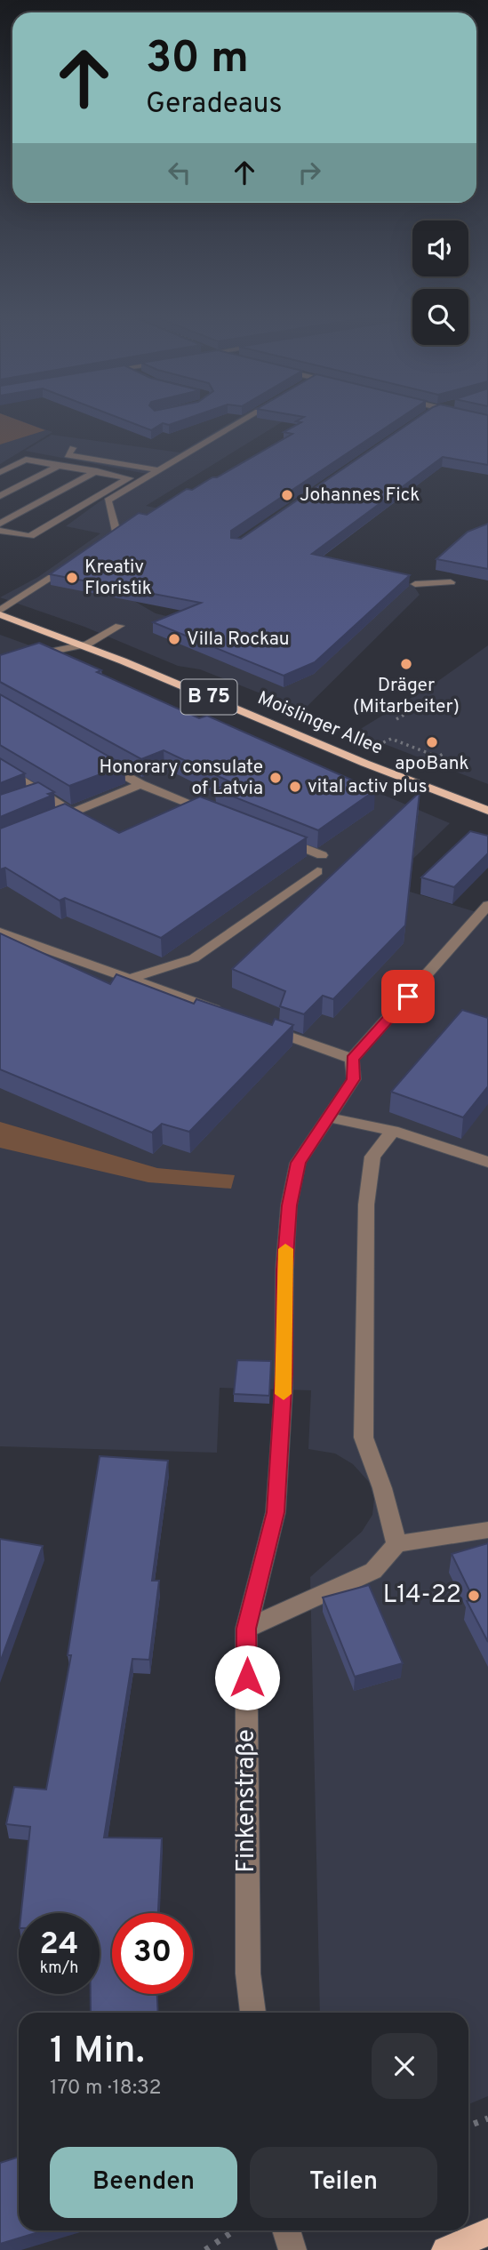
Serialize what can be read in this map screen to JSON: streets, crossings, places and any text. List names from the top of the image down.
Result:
{
  "streets": {
    "main road": ["B 75", "Moislinger Allee"],
    "street": ["Finkenstraße"]
  },
  "places": [
    "Johannes Fick",
    "Kreativ Floristik",
    "Villa Rockau",
    "Dräger (Mitarbeiter)",
    "apoBank",
    "Honorary consulate of Latvia",
    "vital activ plus",
    "L14-22"
  ],
  "page": {
    "turn": ["30 m", "Geradeaus"],
    "speed": "24 km/h",
    "limit": "30",
    "heading": ["1 Min.", "170 m · 18:32"],
    "buttons": ["Beenden", "Teilen"]
  }
}
